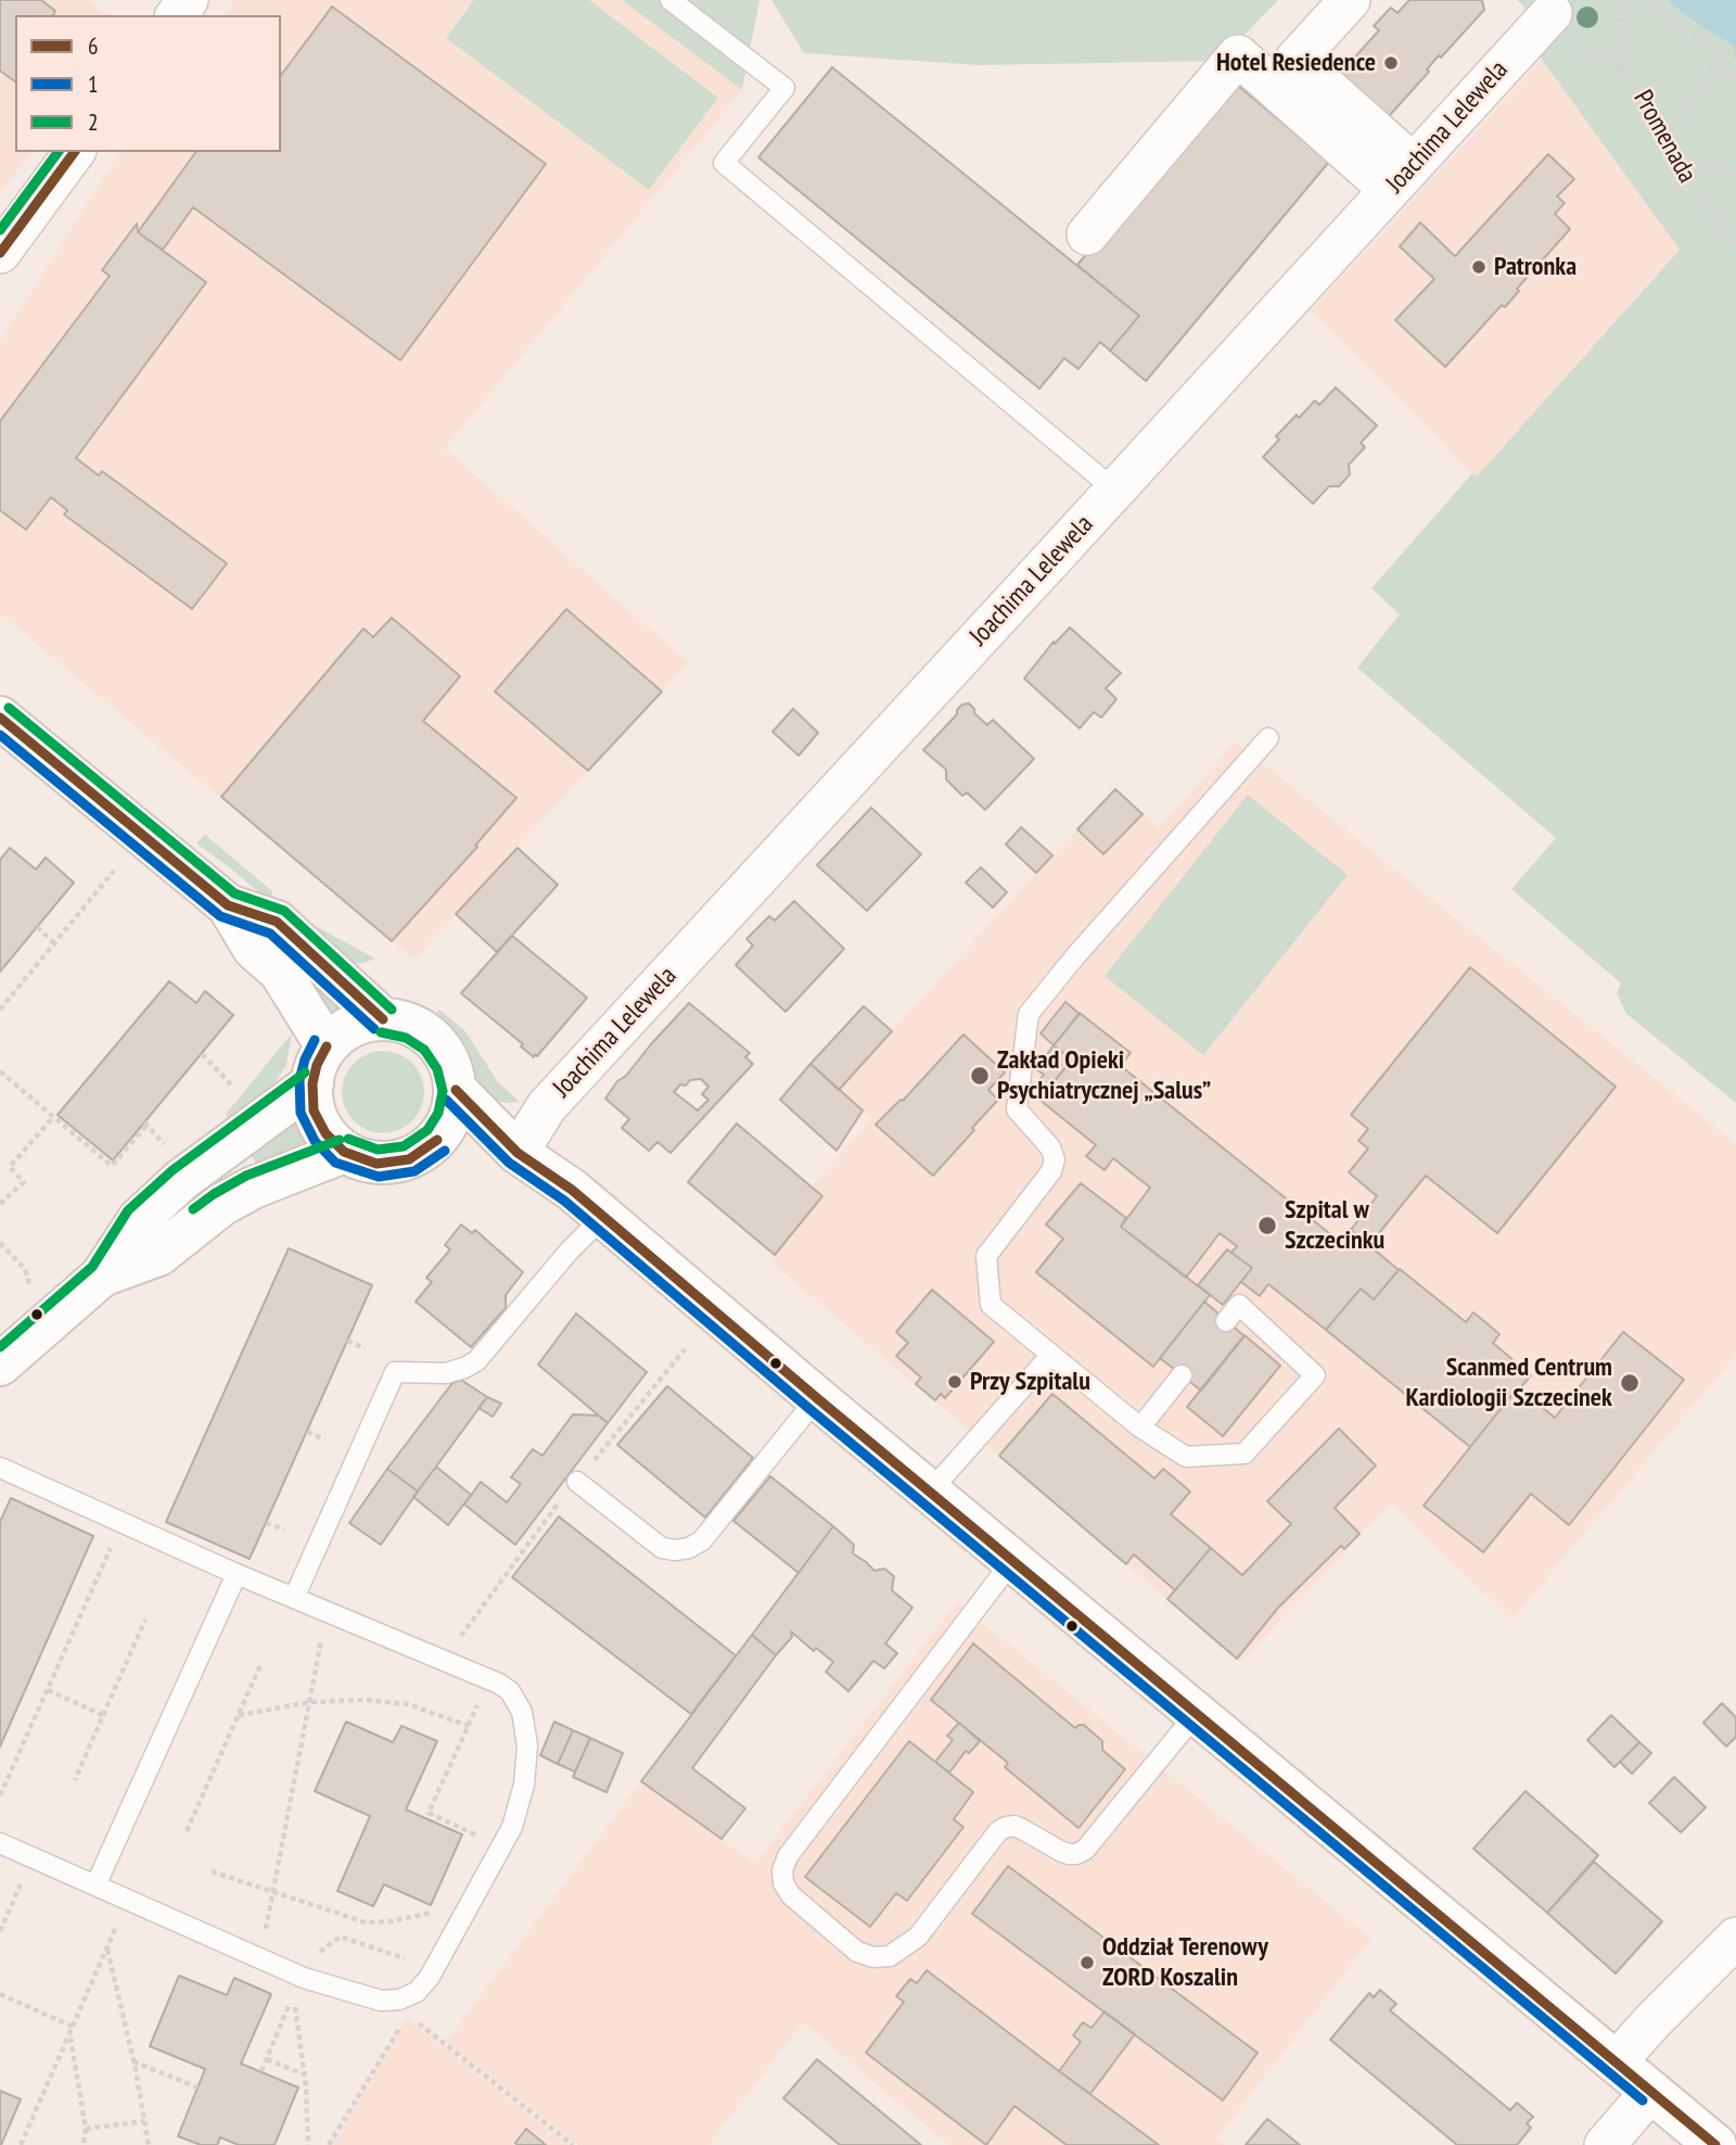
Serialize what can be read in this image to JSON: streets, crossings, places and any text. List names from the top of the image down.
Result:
{
  "streets": {
    "street": ["Joachima Lelewela"],
    "path": ["Promenada"]
  },
  "crossings": [
    ["Joachima Lelewela", "Promenada"]
  ],
  "places": [
    "Hotel Resiedence",
    "Patronka",
    "Zakład Opieki Psychiatrycznej „Salus”",
    "Szpital w Szczecinku",
    "Przy Szpitalu",
    "Scanmed Centrum Kardiologii Szczecinek",
    "Oddział Terenowy ZORD Koszalin"
  ],
  "lines": ["transit line 6", "transit line 2", "transit line 1"],
  "legend": ["6", "1", "2"]
}
